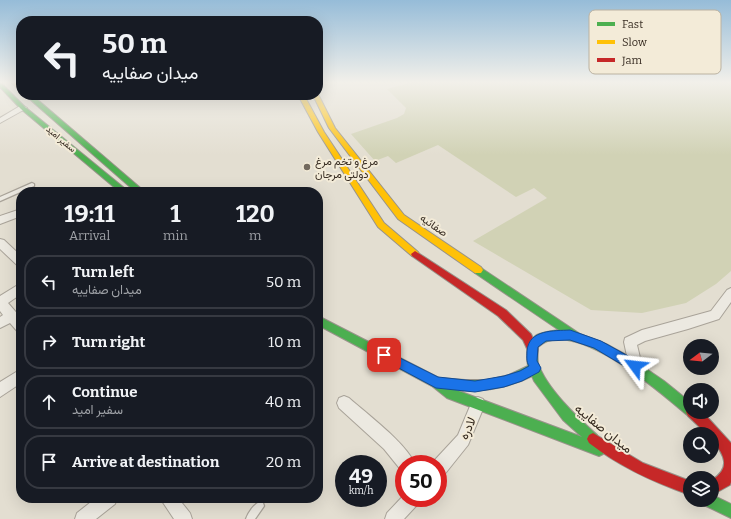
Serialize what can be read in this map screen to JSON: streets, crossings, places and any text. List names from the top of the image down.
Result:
{
  "streets": {
    "main road": ["سفیر امید", "صفائیه", "میدان صفاییه"],
    "street": ["لادره"]
  },
  "places": ["مرغ و تخم مرغ دولتی مرجان"],
  "legend": ["Fast", "Slow", "Jam"],
  "north": "left",
  "page": {
    "turn": ["50 m", "میدان صفاییه"],
    "eta": [
      "19:11",
      "Arrival",
      "1",
      "min",
      "120",
      "m"
    ],
    "list": [
      {
        "name": "Turn left",
        "note": "میدان صفاییه",
        "value": "50 m"
      },
      {
        "name": "Turn right",
        "value": "10 m"
      },
      {
        "name": "Continue",
        "note": "سفیر امید",
        "value": "40 m"
      },
      {
        "name": "Arrive at destination",
        "value": "20 m"
      }
    ],
    "speed": "49 km/h",
    "limit": "50"
  }
}
